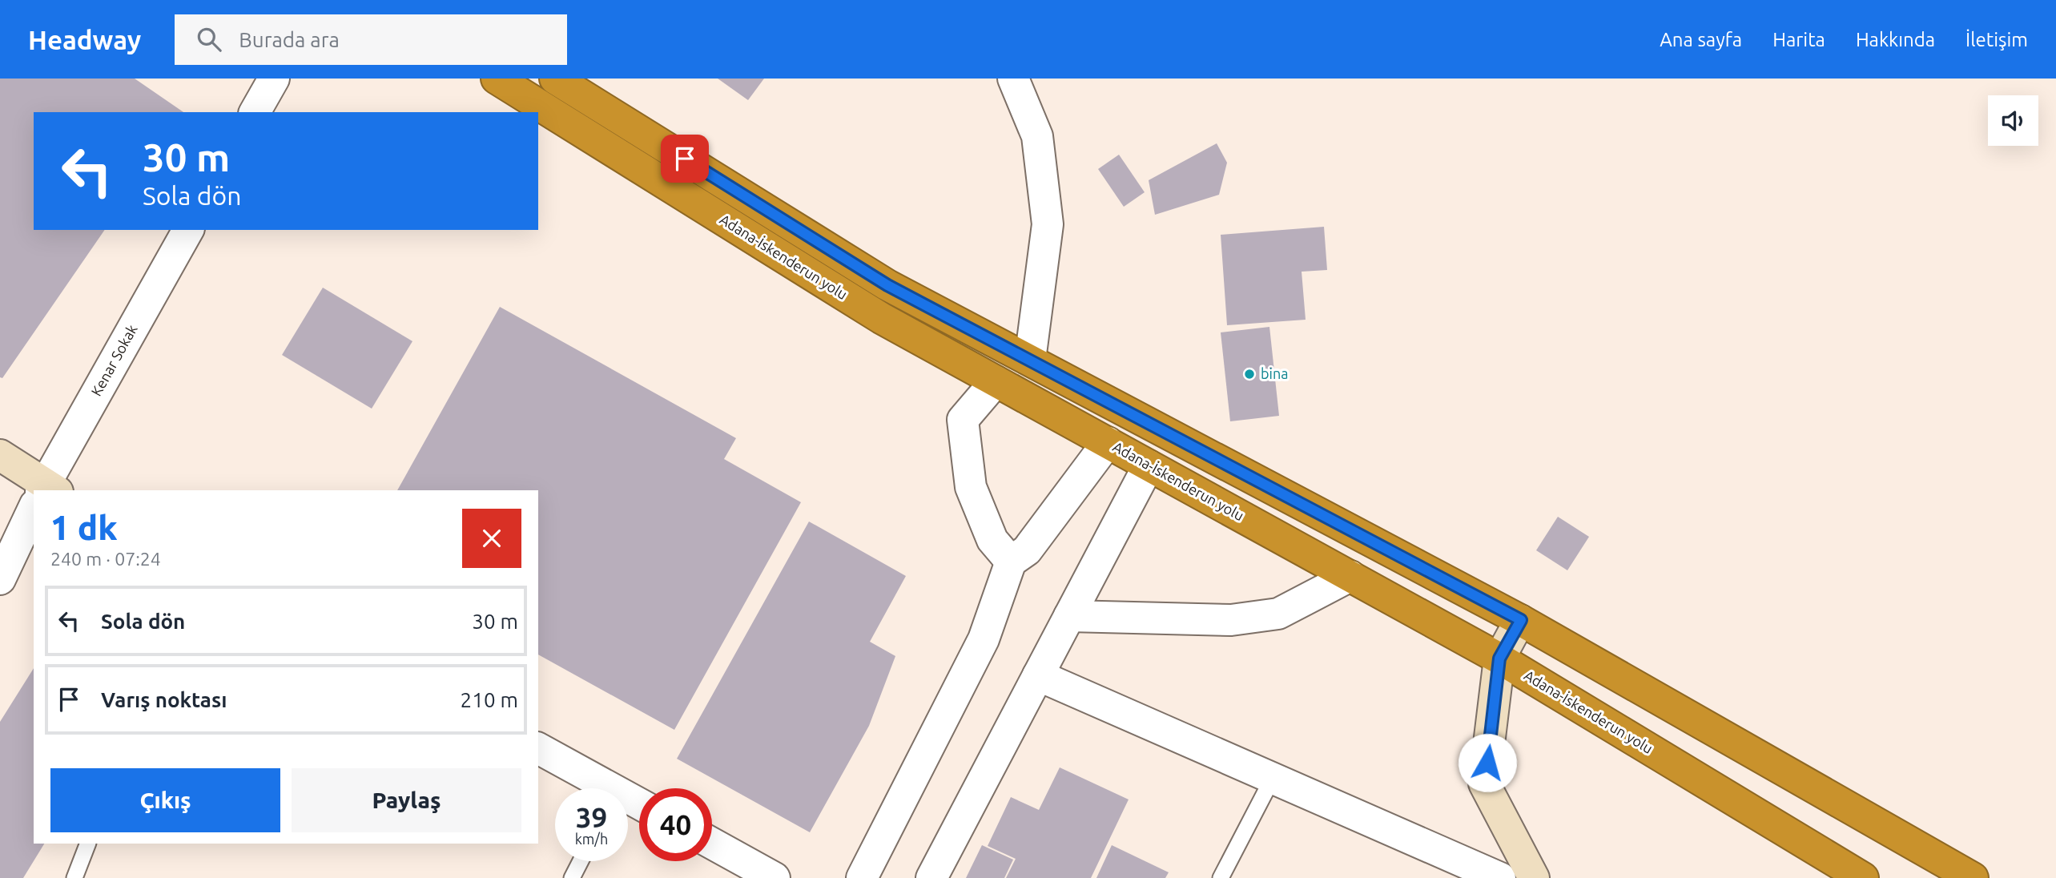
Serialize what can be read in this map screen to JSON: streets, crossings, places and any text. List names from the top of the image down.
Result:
{
  "streets": {
    "highway": ["Adana-İskenderun yolu"],
    "street": ["Kenar Sokak"]
  },
  "places": ["bina"],
  "page": {
    "header": "Headway",
    "search": "Burada ara",
    "nav": [
      "Ana sayfa",
      "Harita",
      "Hakkında",
      "İletişim"
    ],
    "turn": ["30 m", "Sola dön"],
    "heading": ["1 dk", "240 m · 07:24"],
    "list": [
      {
        "name": "Sola dön",
        "value": "30 m"
      },
      {
        "name": "Varış noktası",
        "value": "210 m"
      }
    ],
    "buttons": ["Çıkış", "Paylaş"],
    "speed": "39 km/h",
    "limit": "40"
  }
}
